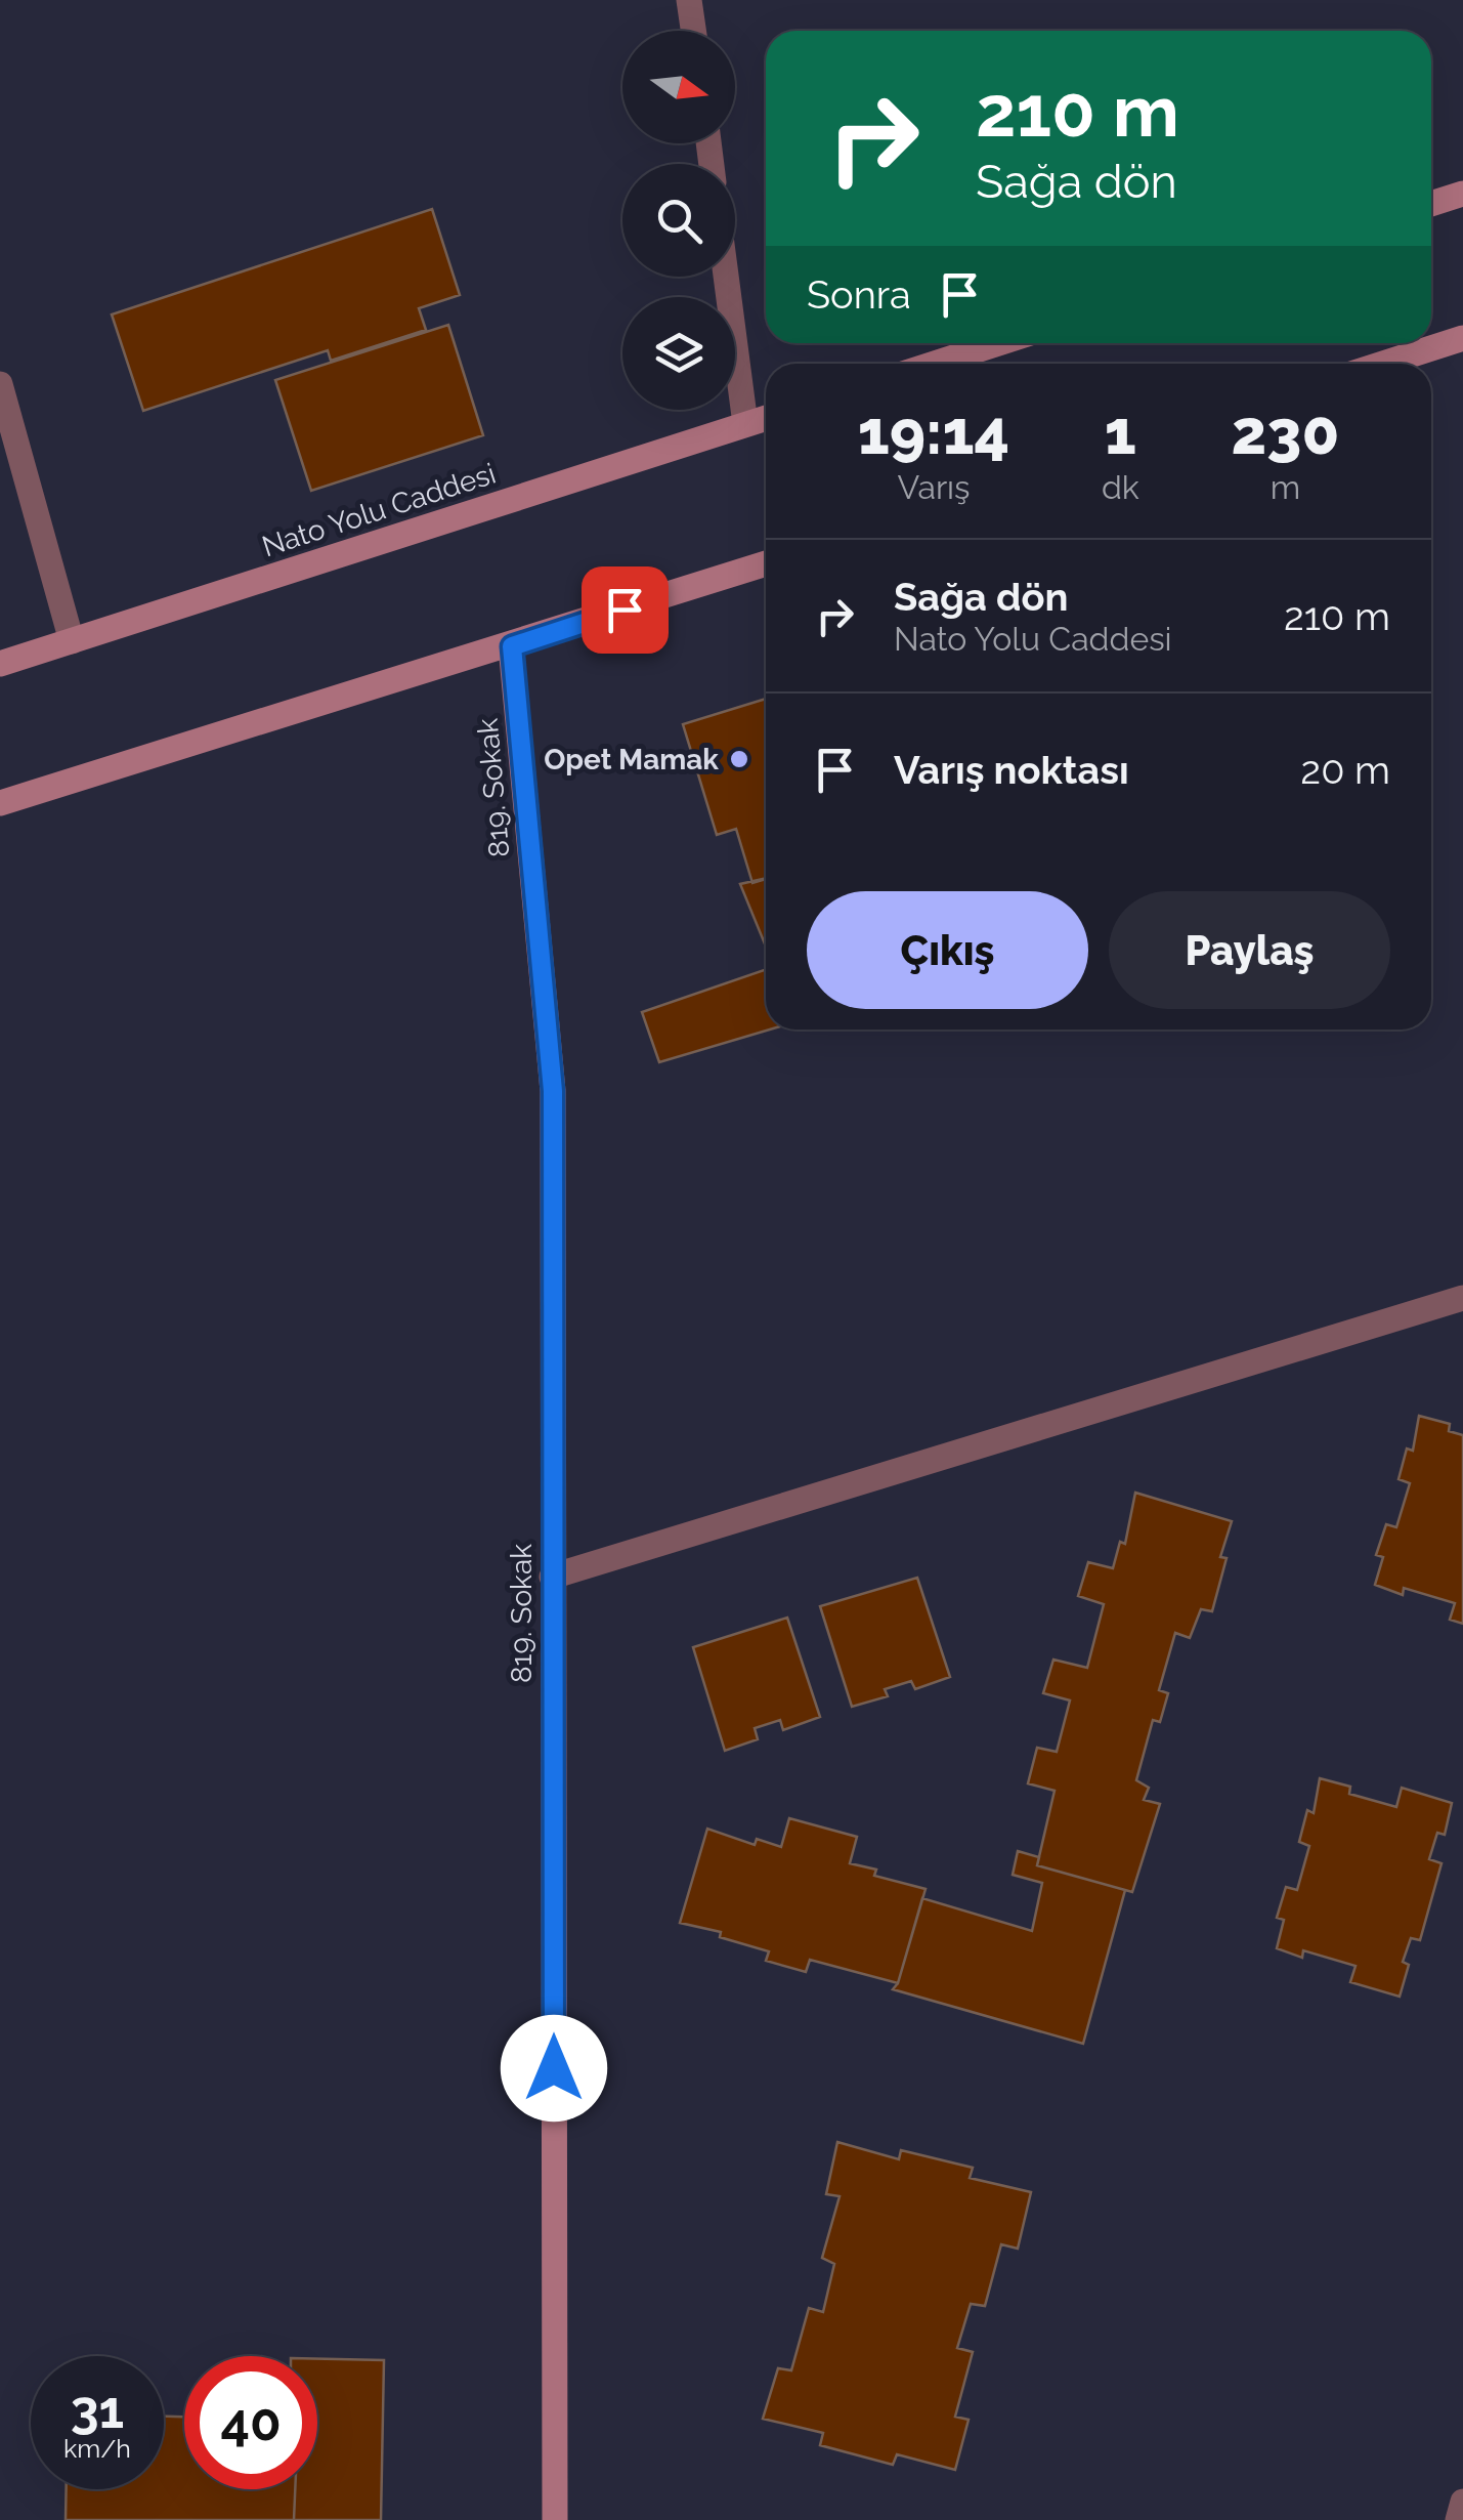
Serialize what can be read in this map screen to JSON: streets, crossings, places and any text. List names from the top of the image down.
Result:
{
  "streets": {
    "main road": ["Nato Yolu Caddesi", "819. Sokak"]
  },
  "places": ["Opet Mamak"],
  "north": "right",
  "page": {
    "turn": ["210 m", "Sağa dön"],
    "then": "Sonra",
    "eta": [
      "19:14",
      "Varış",
      "1",
      "dk",
      "230",
      "m"
    ],
    "list": [
      {
        "name": "Sağa dön",
        "note": "Nato Yolu Caddesi",
        "value": "210 m"
      },
      {
        "name": "Varış noktası",
        "value": "20 m"
      }
    ],
    "buttons": ["Çıkış", "Paylaş"],
    "speed": "31 km/h",
    "limit": "40"
  }
}
